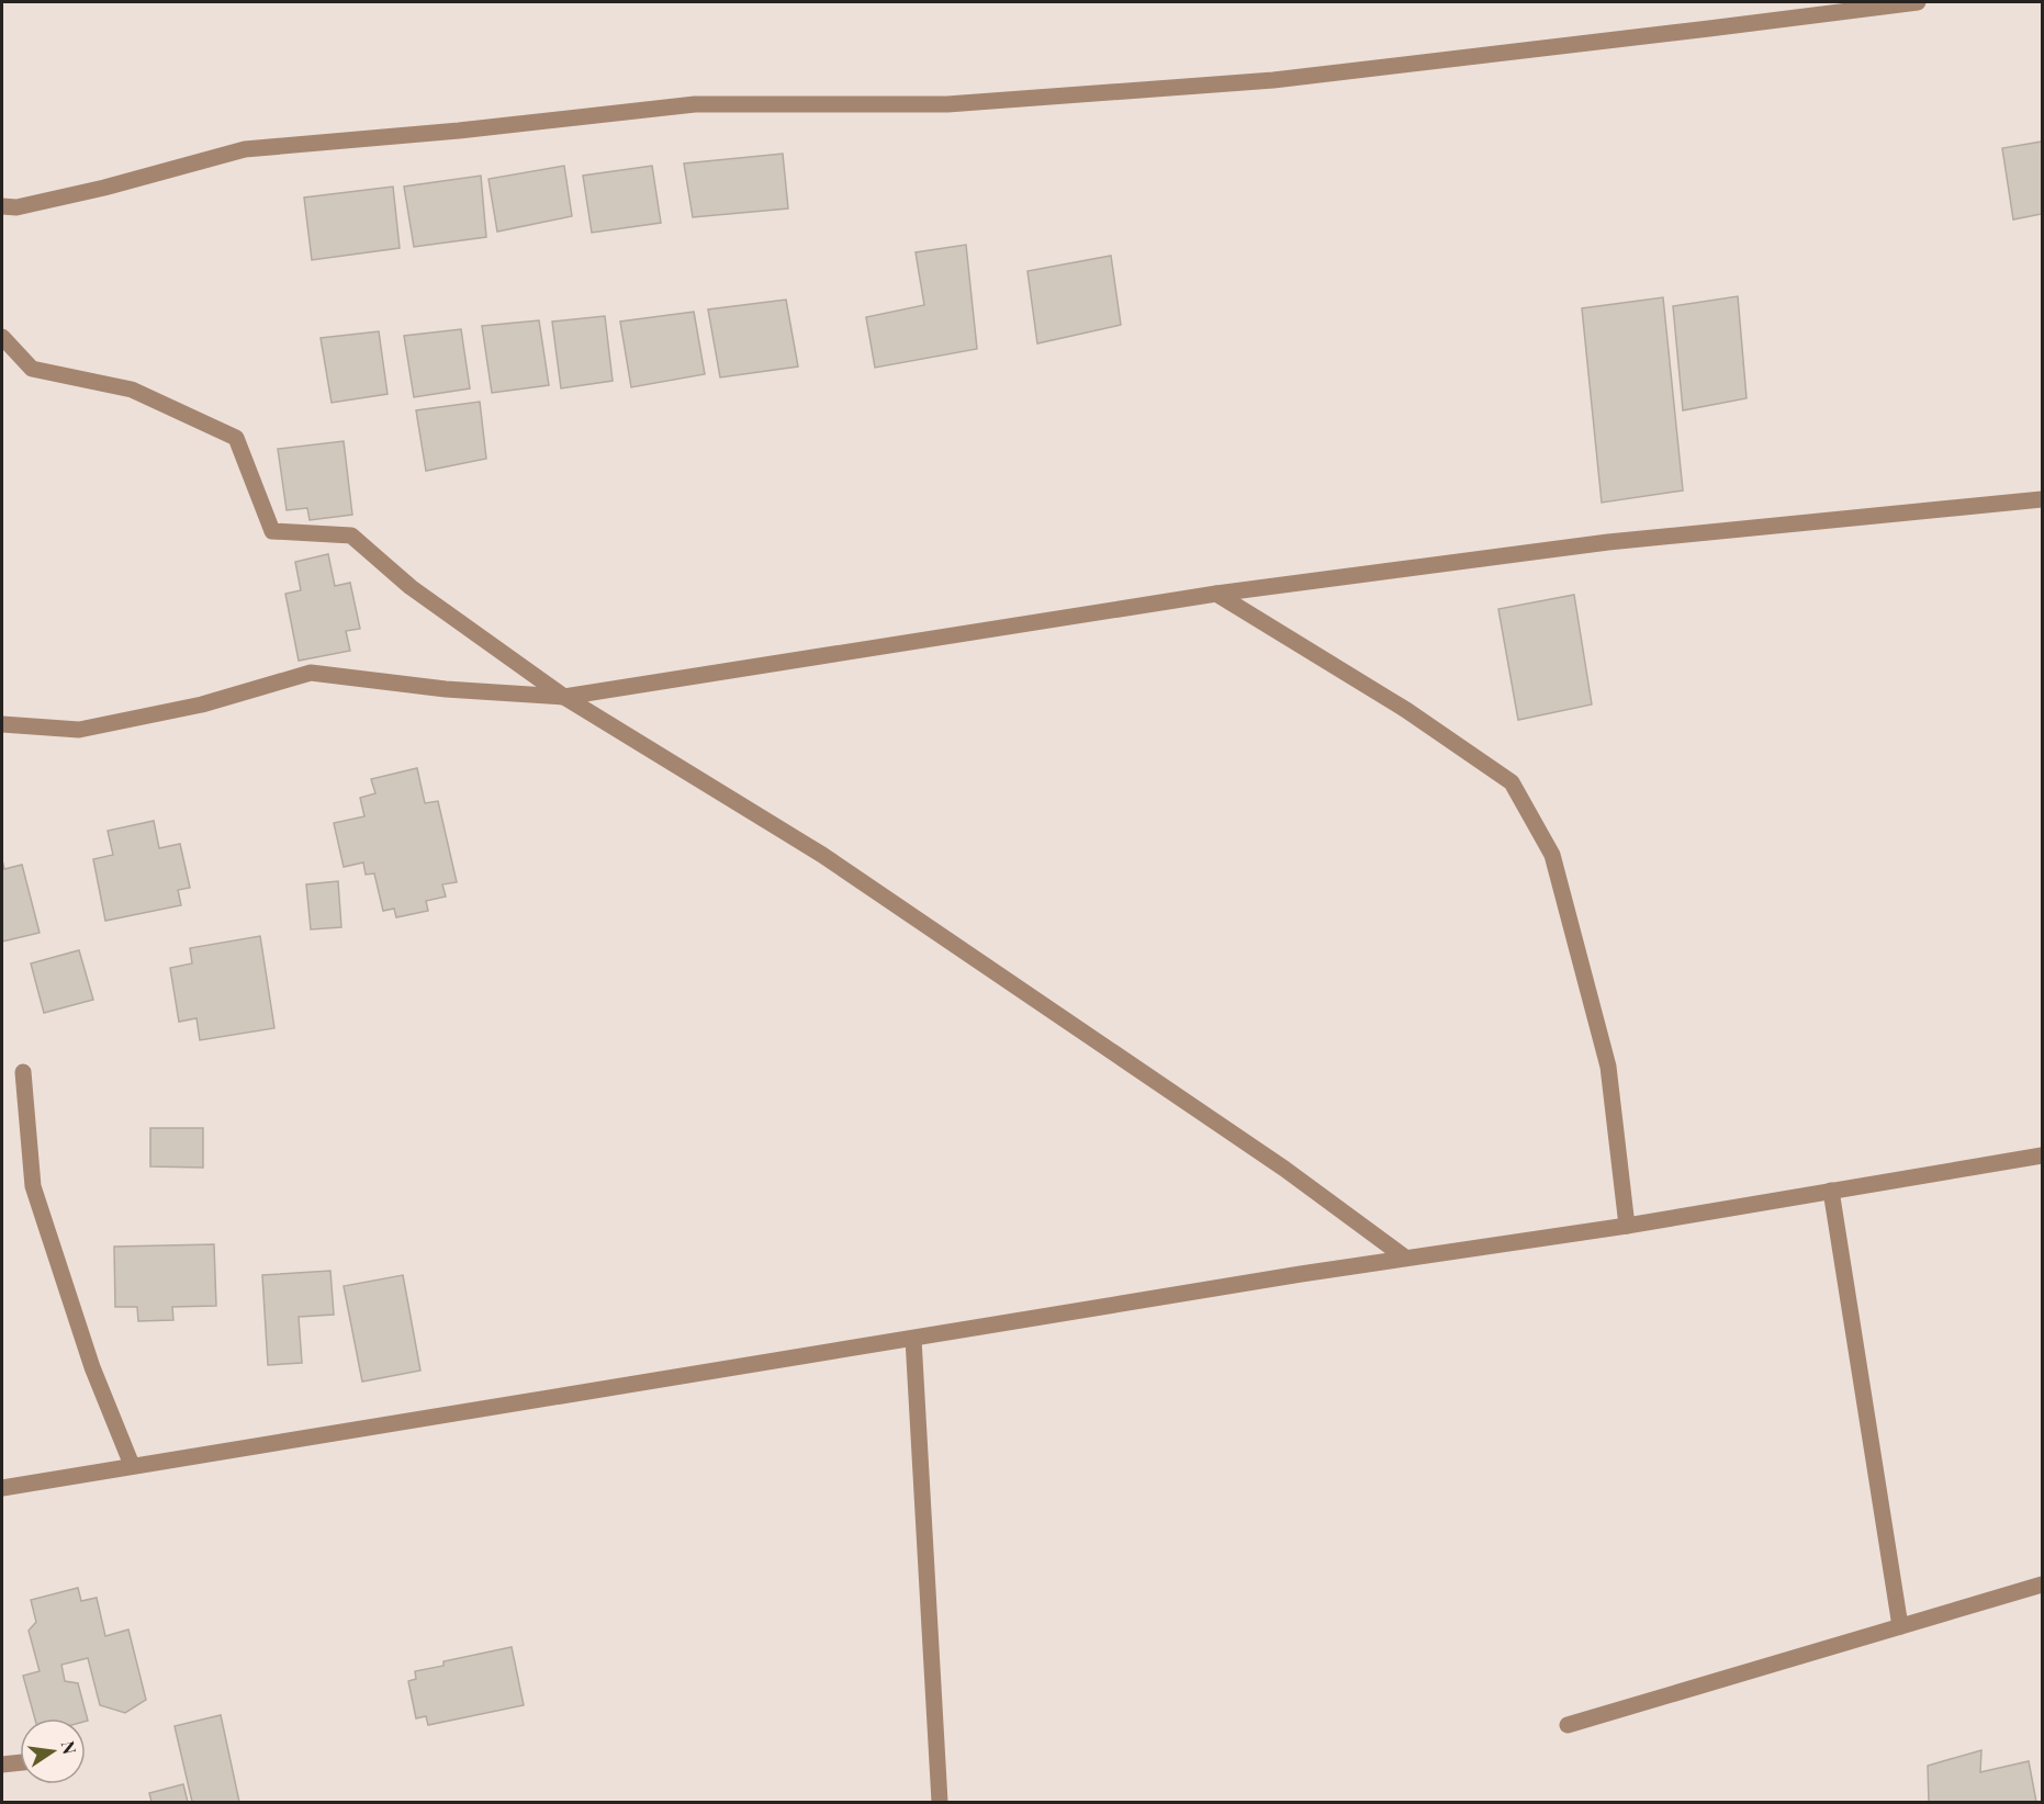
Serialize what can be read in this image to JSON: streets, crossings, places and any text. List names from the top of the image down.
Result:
{
  "north": "right"
}
